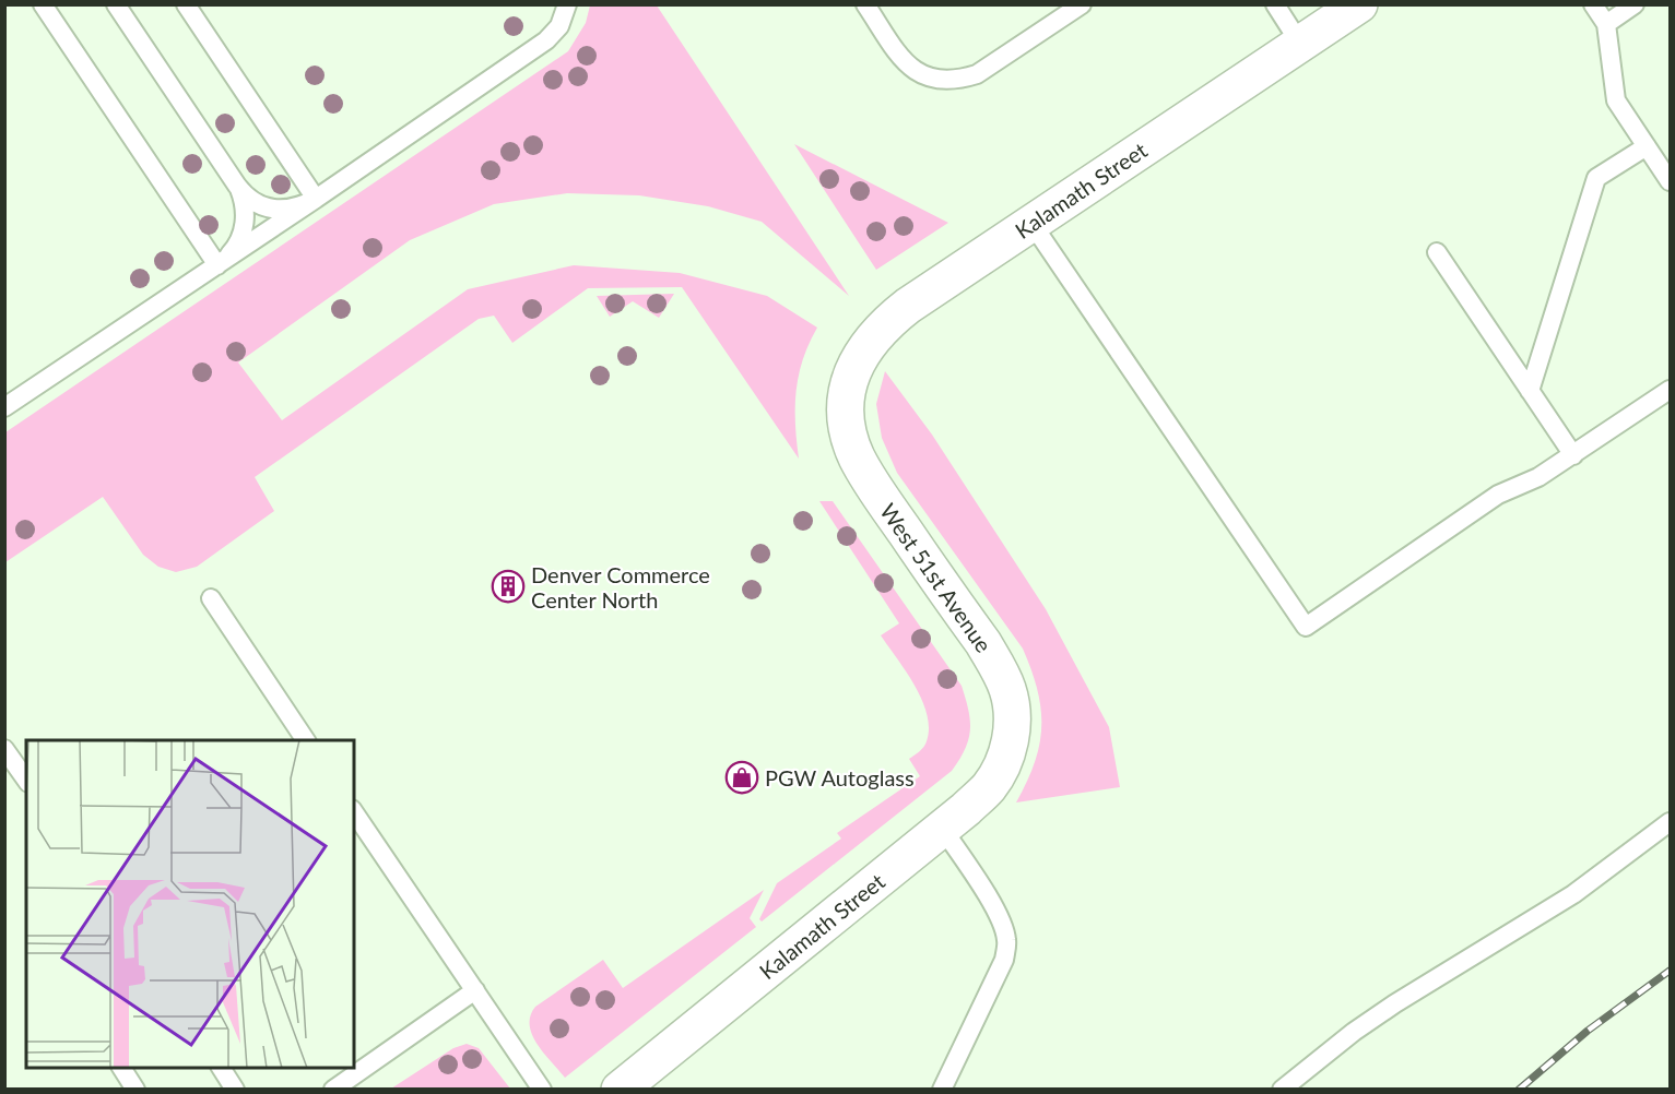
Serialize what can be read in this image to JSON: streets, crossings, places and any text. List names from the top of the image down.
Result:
{
  "streets": {
    "street": ["Kalamath Street", "West 51st Avenue"]
  },
  "crossings": [
    ["Kalamath Street", "West 51st Avenue"]
  ],
  "places": {
    "building": ["Denver Commerce Center North"],
    "shop": ["PGW Autoglass"]
  }
}
